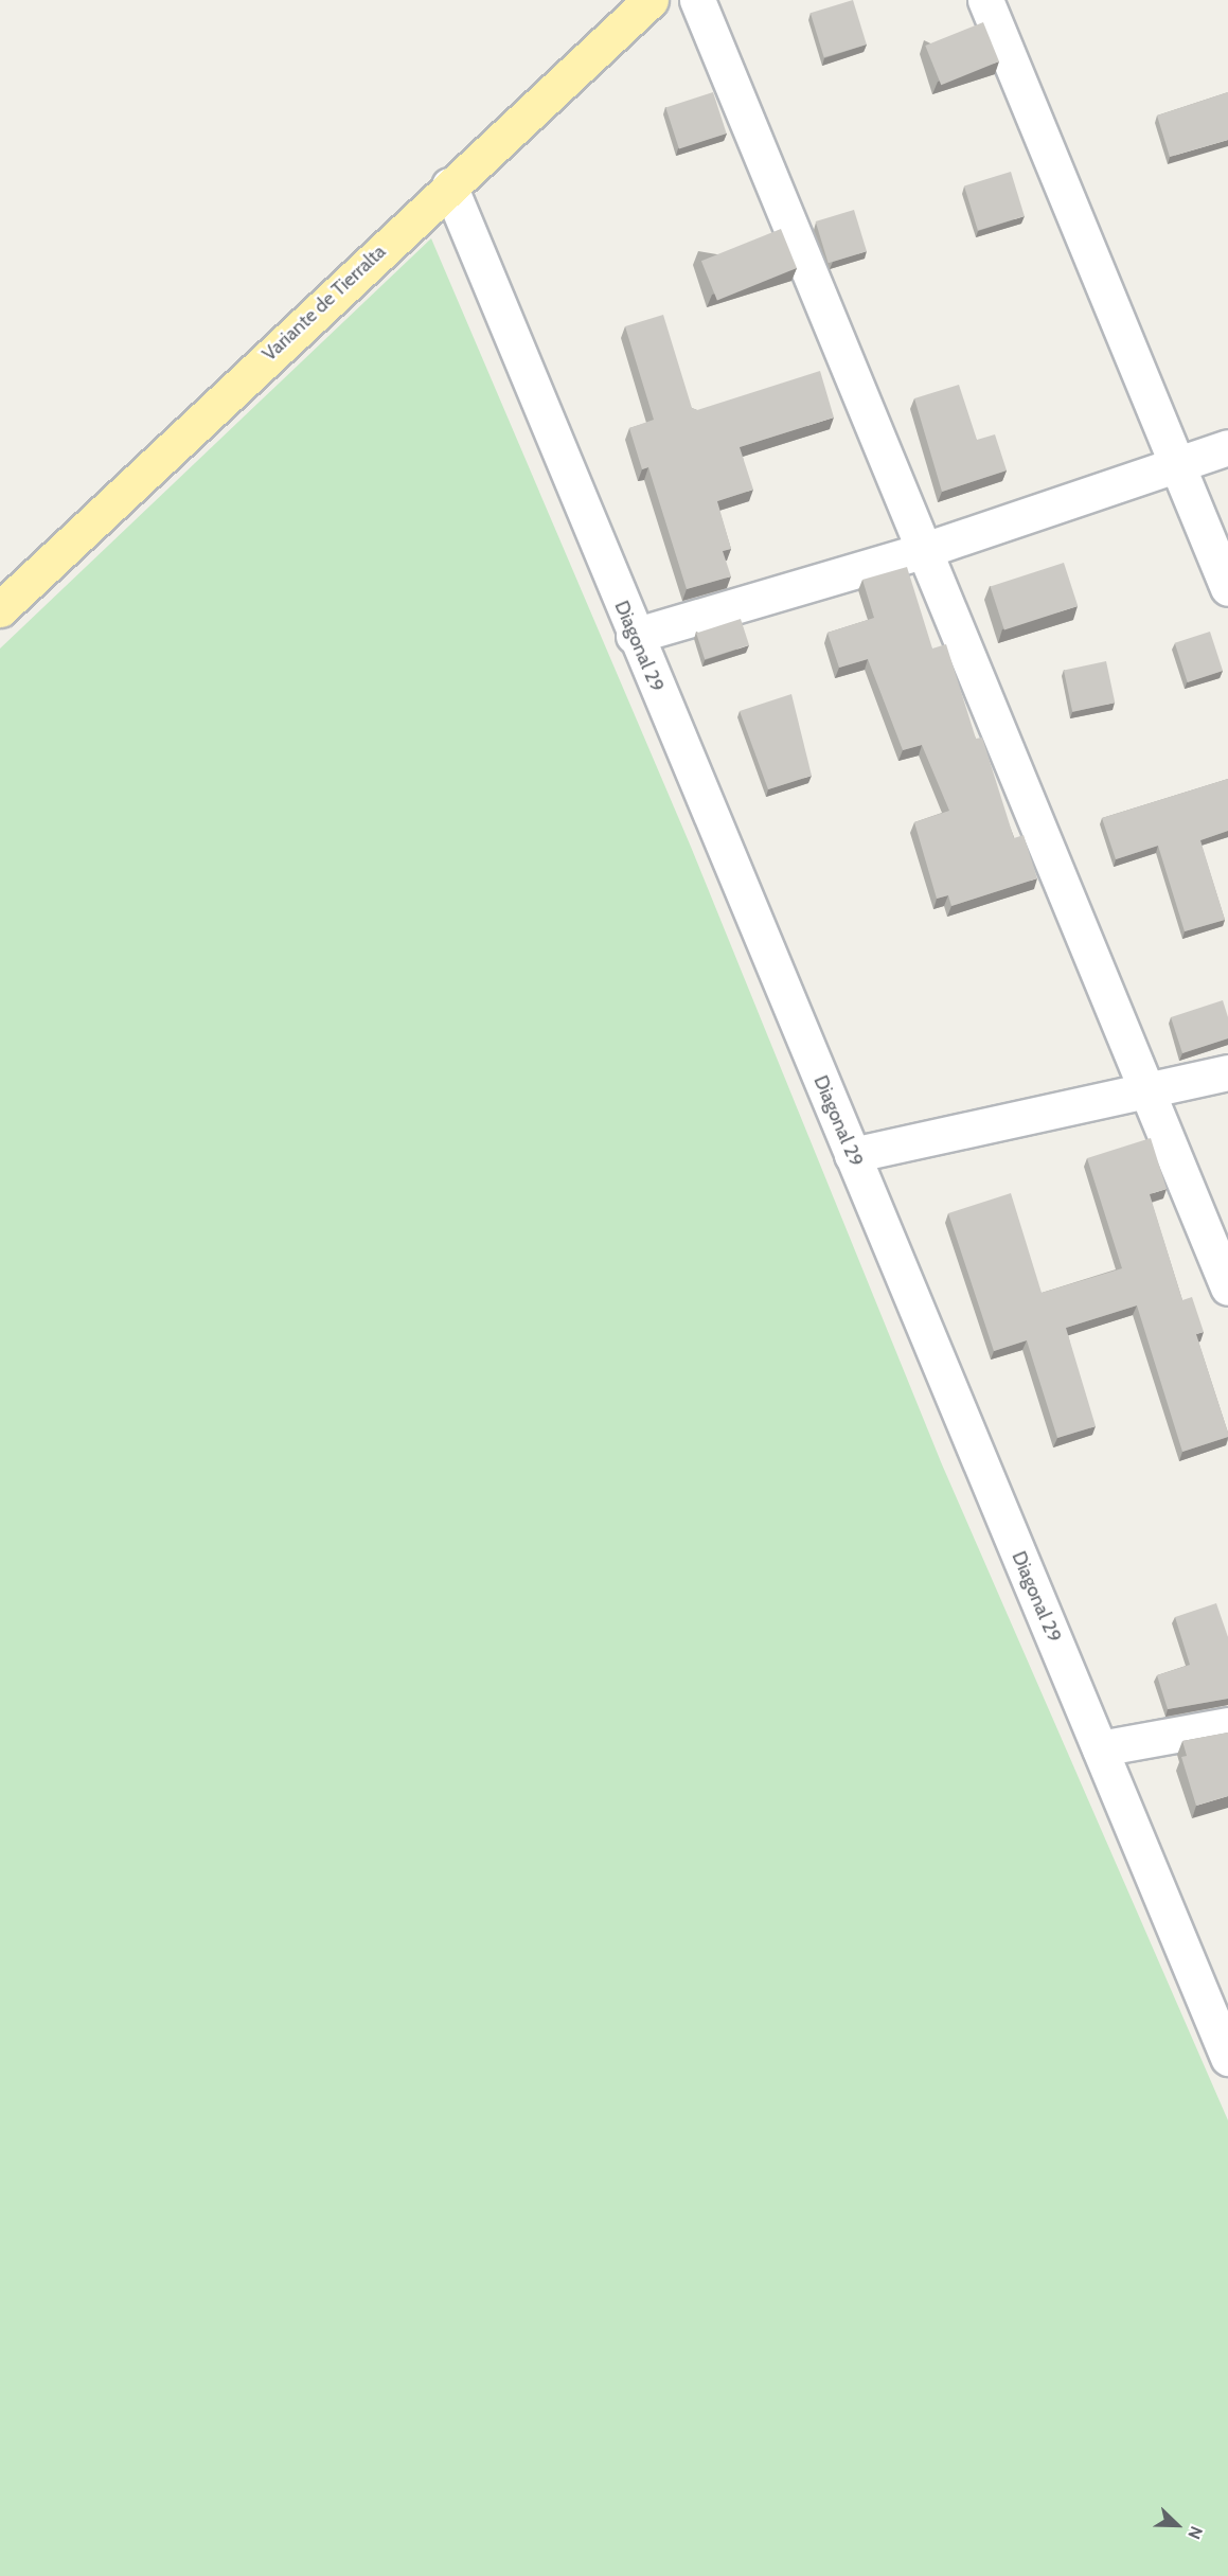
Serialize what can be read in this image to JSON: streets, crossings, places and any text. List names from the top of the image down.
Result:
{
  "streets": {
    "main road": ["Variante de Tierralta"],
    "street": ["Diagonal 29"]
  },
  "crossings": [
    ["Variante de Tierralta", "Diagonal 29"]
  ],
  "north": "bottom right"
}
